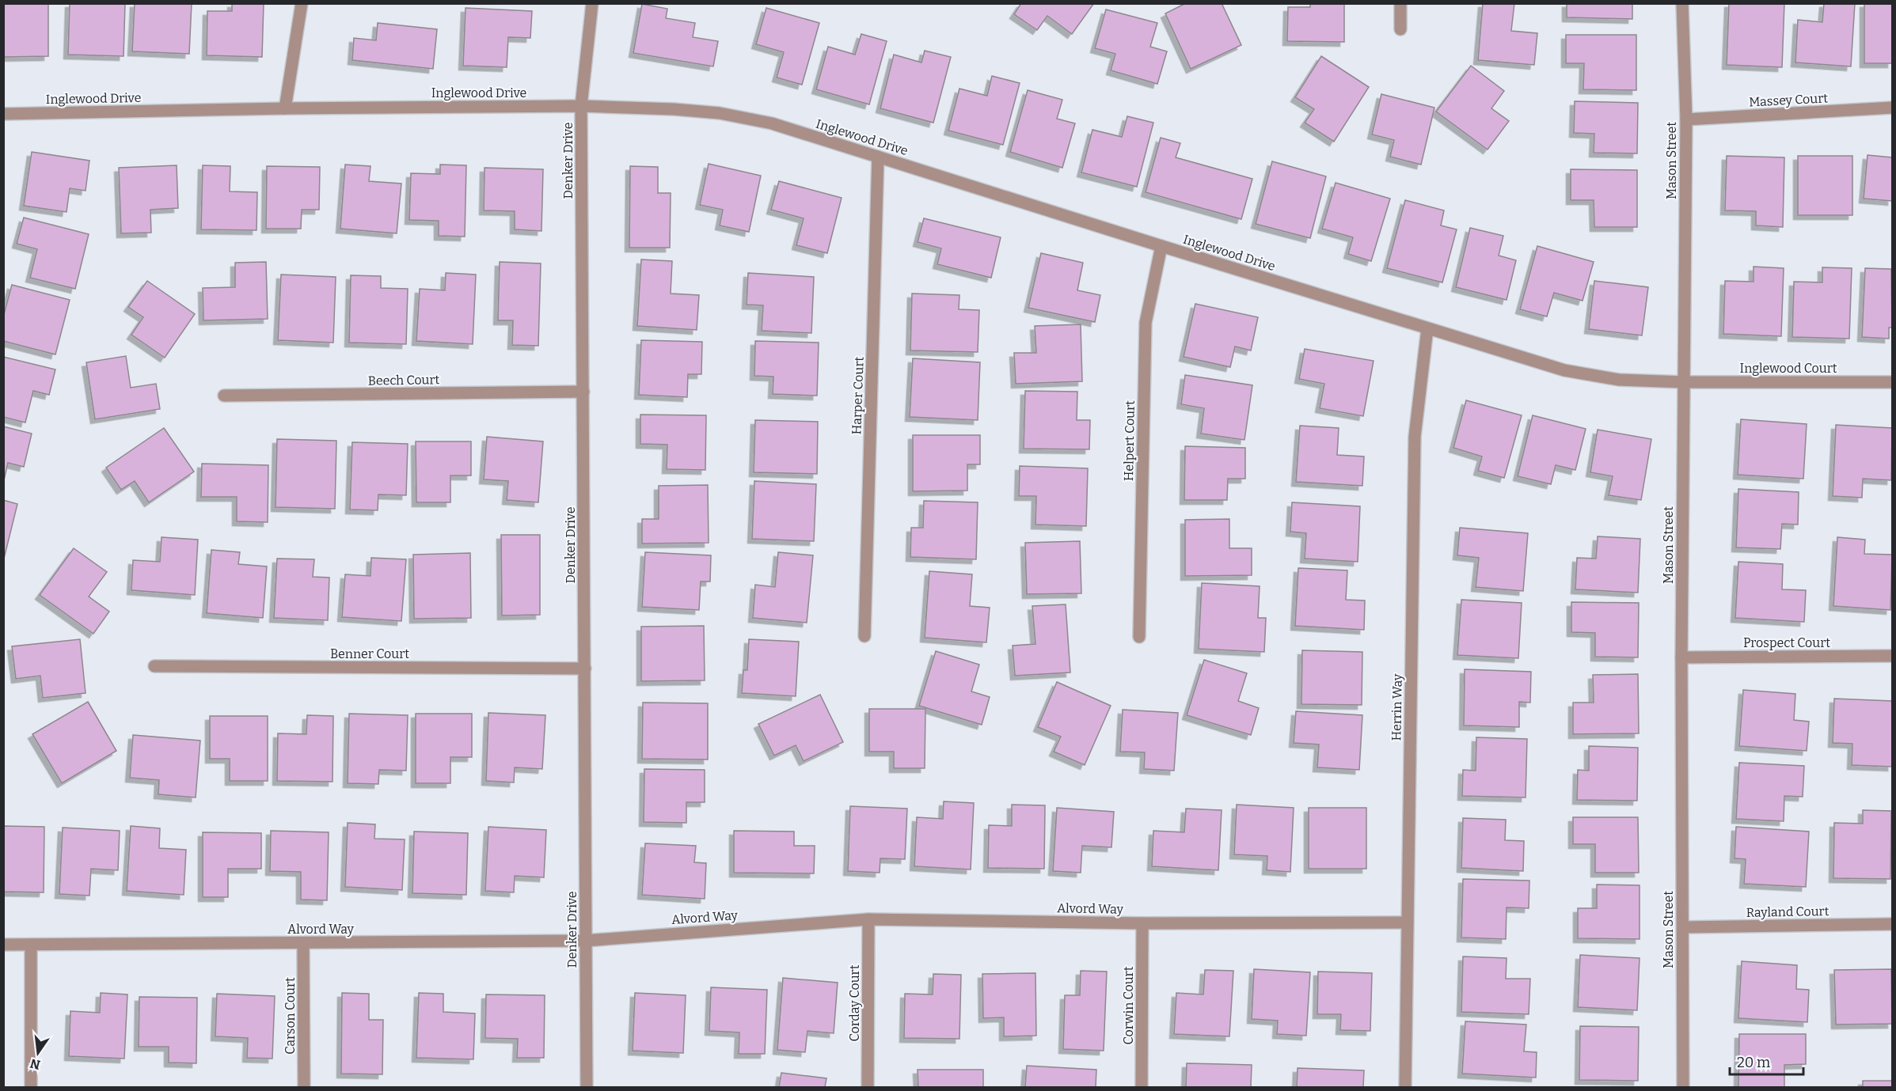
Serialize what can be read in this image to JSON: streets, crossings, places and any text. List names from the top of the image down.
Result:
{
  "streets": {
    "street": [
      "Inglewood Drive",
      "Massey Court",
      "Denker Drive",
      "Mason Street",
      "Inglewood Court",
      "Beech Court",
      "Harper Court",
      "Helpert Court",
      "Prospect Court",
      "Benner Court",
      "Herrin Way",
      "Alvord Way",
      "Rayland Court",
      "Corday Court",
      "Corwin Court",
      "Carson Court"
    ]
  },
  "crossings": [
    ["Inglewood Drive", "Denker Drive"],
    ["Inglewood Drive", "Mason Street"],
    ["Inglewood Drive", "Inglewood Court"],
    ["Inglewood Drive", "Harper Court"],
    ["Inglewood Drive", "Helpert Court"],
    ["Inglewood Drive", "Herrin Way"],
    ["Massey Court", "Mason Street"],
    ["Denker Drive", "Beech Court"],
    ["Denker Drive", "Benner Court"],
    ["Denker Drive", "Alvord Way"],
    ["Mason Street", "Inglewood Court"],
    ["Mason Street", "Prospect Court"],
    ["Mason Street", "Rayland Court"],
    ["Herrin Way", "Alvord Way"],
    ["Alvord Way", "Corday Court"],
    ["Alvord Way", "Corwin Court"],
    ["Alvord Way", "Carson Court"]
  ],
  "scale_bar": "20 m",
  "north": "bottom"
}
